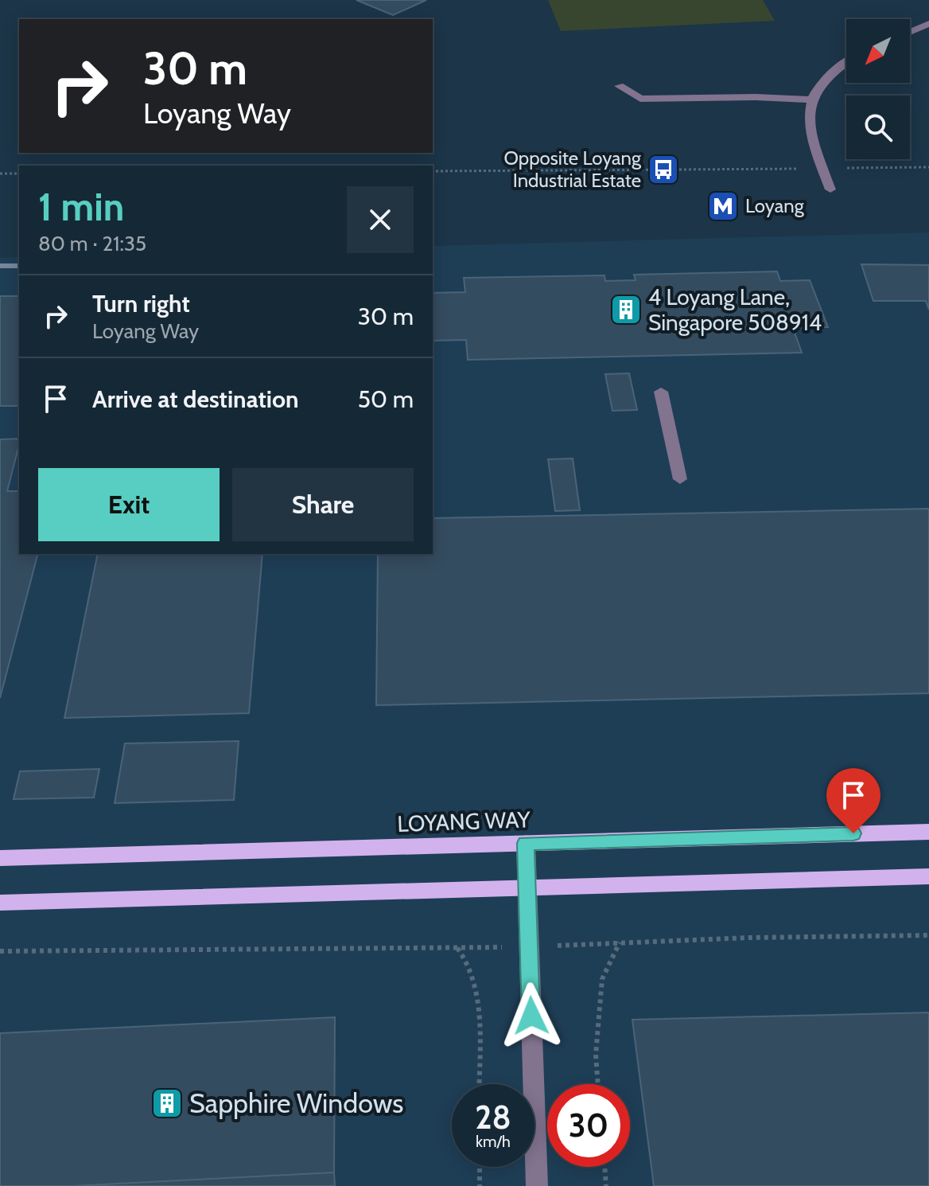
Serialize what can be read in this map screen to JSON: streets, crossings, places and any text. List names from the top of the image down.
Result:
{
  "streets": {
    "main road": ["LOYANG WAY"]
  },
  "places": {
    "bus stop": ["Opposite Loyang Industrial Estate"],
    "metro station": ["Loyang"],
    "building": ["4 Loyang Lane, Singapore 508914", "Sapphire Windows"]
  },
  "north": "bottom left",
  "page": {
    "turn": ["30 m", "Loyang Way"],
    "heading": ["1 min", "80 m · 21:35"],
    "list": [
      {
        "name": "Turn right",
        "note": "Loyang Way",
        "value": "30 m"
      },
      {
        "name": "Arrive at destination",
        "value": "50 m"
      }
    ],
    "buttons": ["Exit", "Share"],
    "speed": "28 km/h",
    "limit": "30"
  }
}
